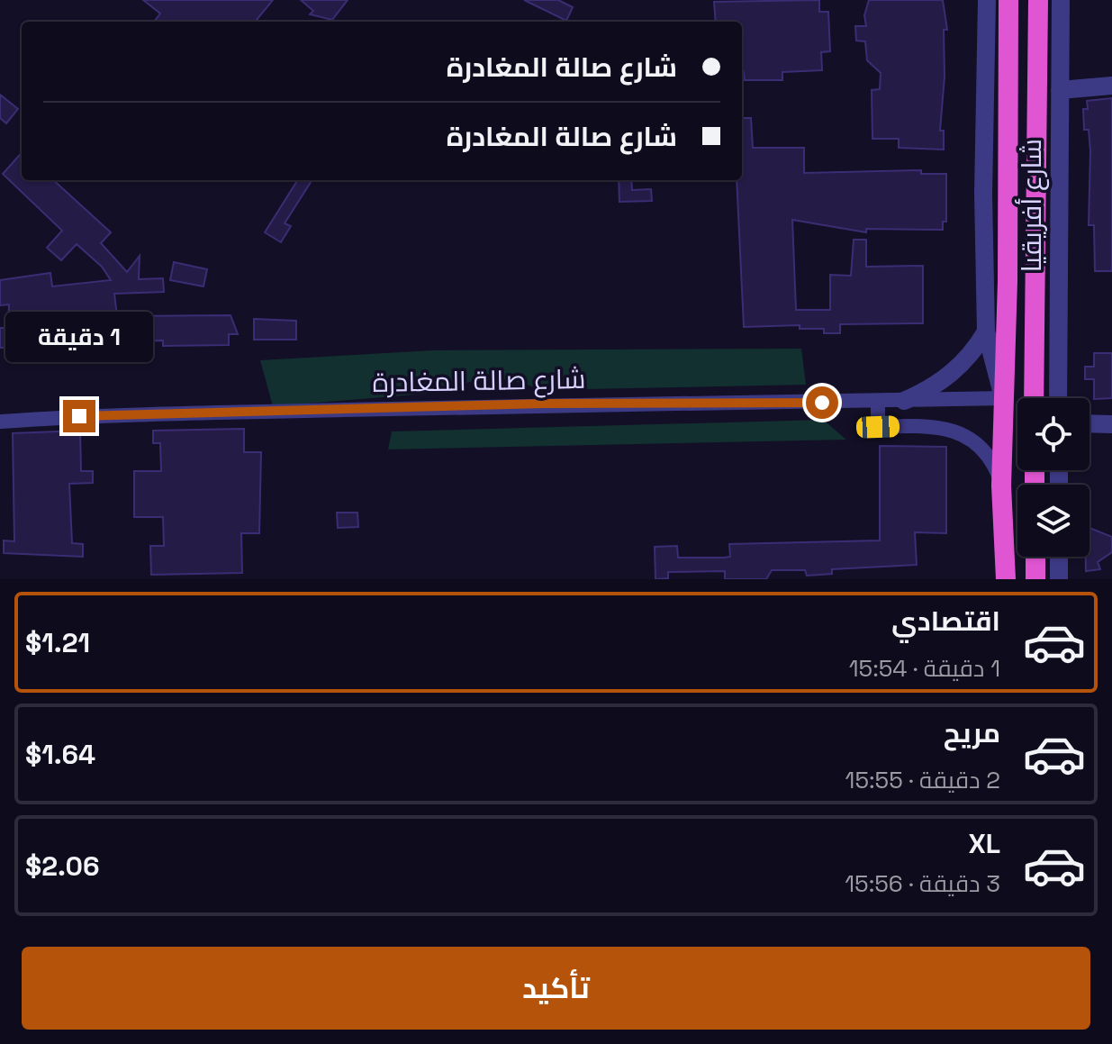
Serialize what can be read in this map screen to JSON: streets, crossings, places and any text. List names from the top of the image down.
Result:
{
  "streets": {
    "highway": ["شارع أفريقيا"],
    "street": ["شارع صالة المغادرة"]
  },
  "crossings": [
    ["شارع أفريقيا", "شارع صالة المغادرة"]
  ],
  "page": {
    "banner": ["شارع صالة المغادرة", "شارع صالة المغادرة"],
    "bubble": "1 دقيقة",
    "list": [
      {
        "name": "اقتصادي",
        "note": "1 دقيقة · 15:54",
        "value": "$1.21"
      },
      {
        "name": "مريح",
        "note": "2 دقيقة · 15:55",
        "value": "$1.64"
      },
      {
        "name": "XL",
        "note": "3 دقيقة · 15:56",
        "value": "$2.06"
      }
    ],
    "buttons": "تأكيد"
  }
}
